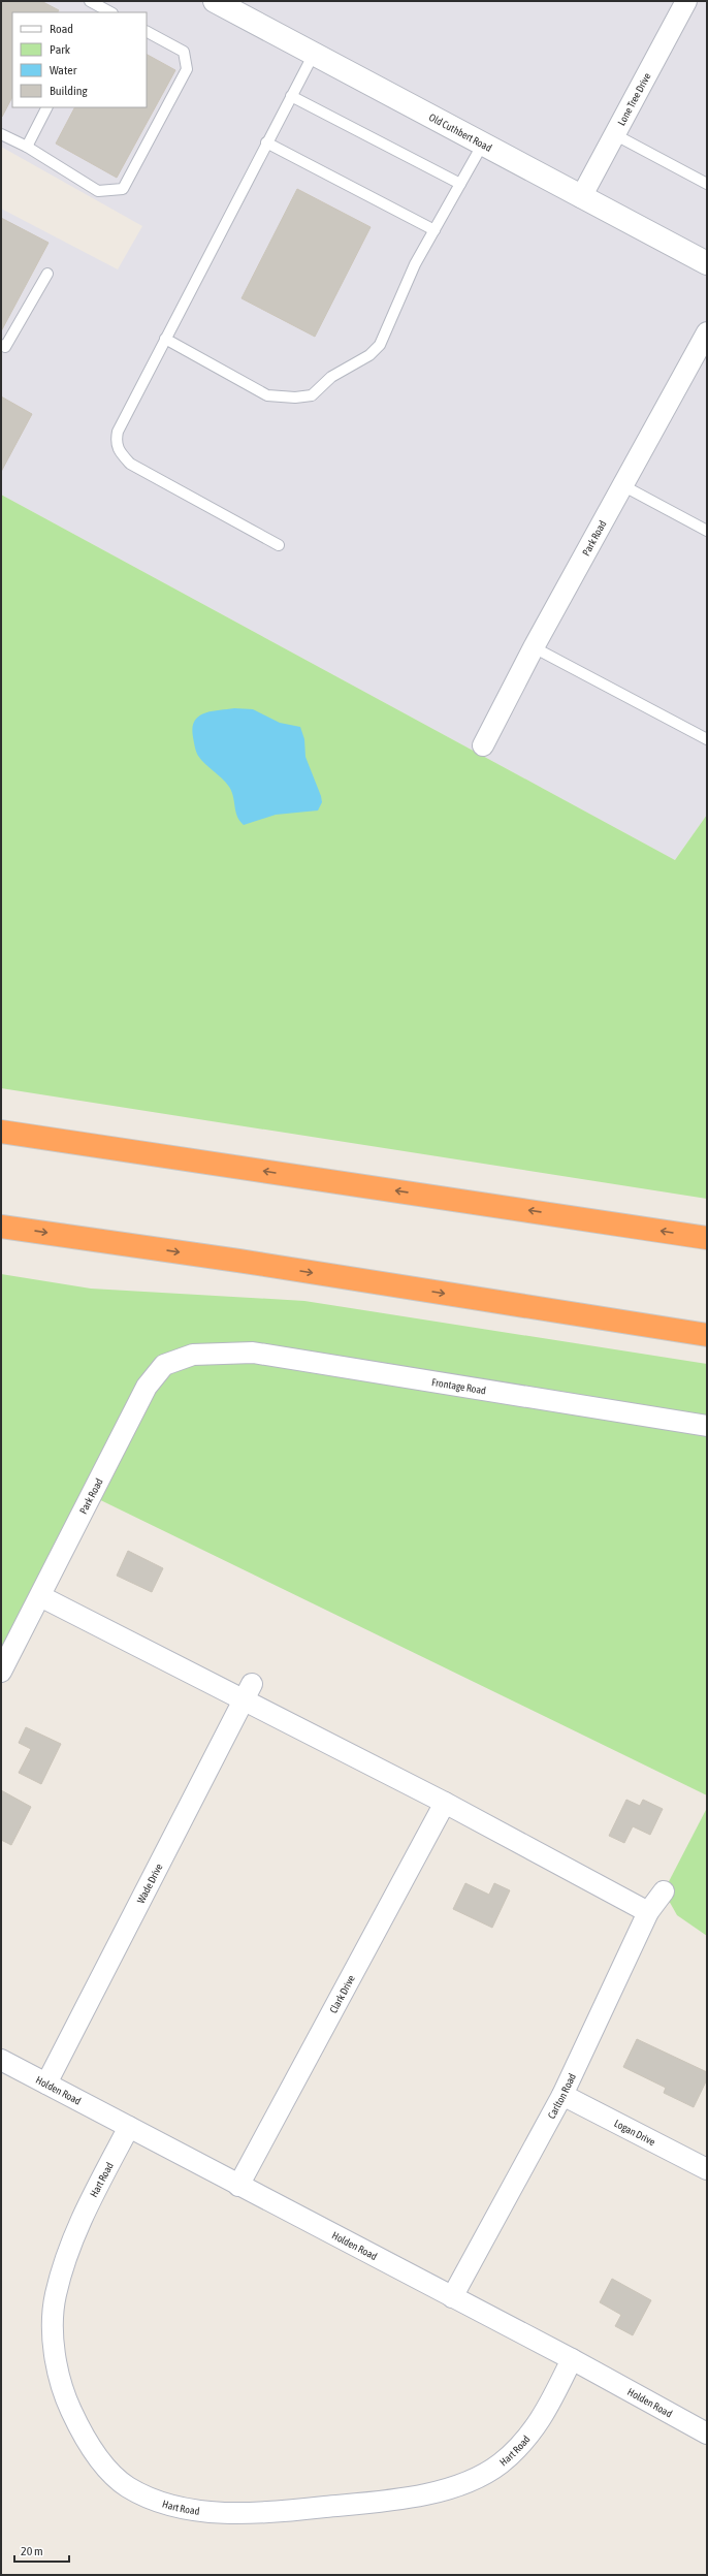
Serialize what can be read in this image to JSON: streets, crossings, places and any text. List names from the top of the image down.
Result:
{
  "streets": {
    "street": [
      "Lone Tree Drive",
      "Old Cuthbert Road",
      "Park Road",
      "Frontage Road",
      "Wade Drive",
      "Clark Drive",
      "Holden Road",
      "Carlton Road",
      "Logan Drive",
      "Hart Road"
    ]
  },
  "crossings": [
    ["Lone Tree Drive", "Old Cuthbert Road"],
    ["Park Road", "Frontage Road"],
    ["Wade Drive", "Holden Road"],
    ["Clark Drive", "Holden Road"],
    ["Holden Road", "Carlton Road"],
    ["Holden Road", "Hart Road"],
    ["Carlton Road", "Logan Drive"]
  ],
  "legend": [
    "Road",
    "Park",
    "Water",
    "Building"
  ],
  "scale_bar": "20 m"
}
